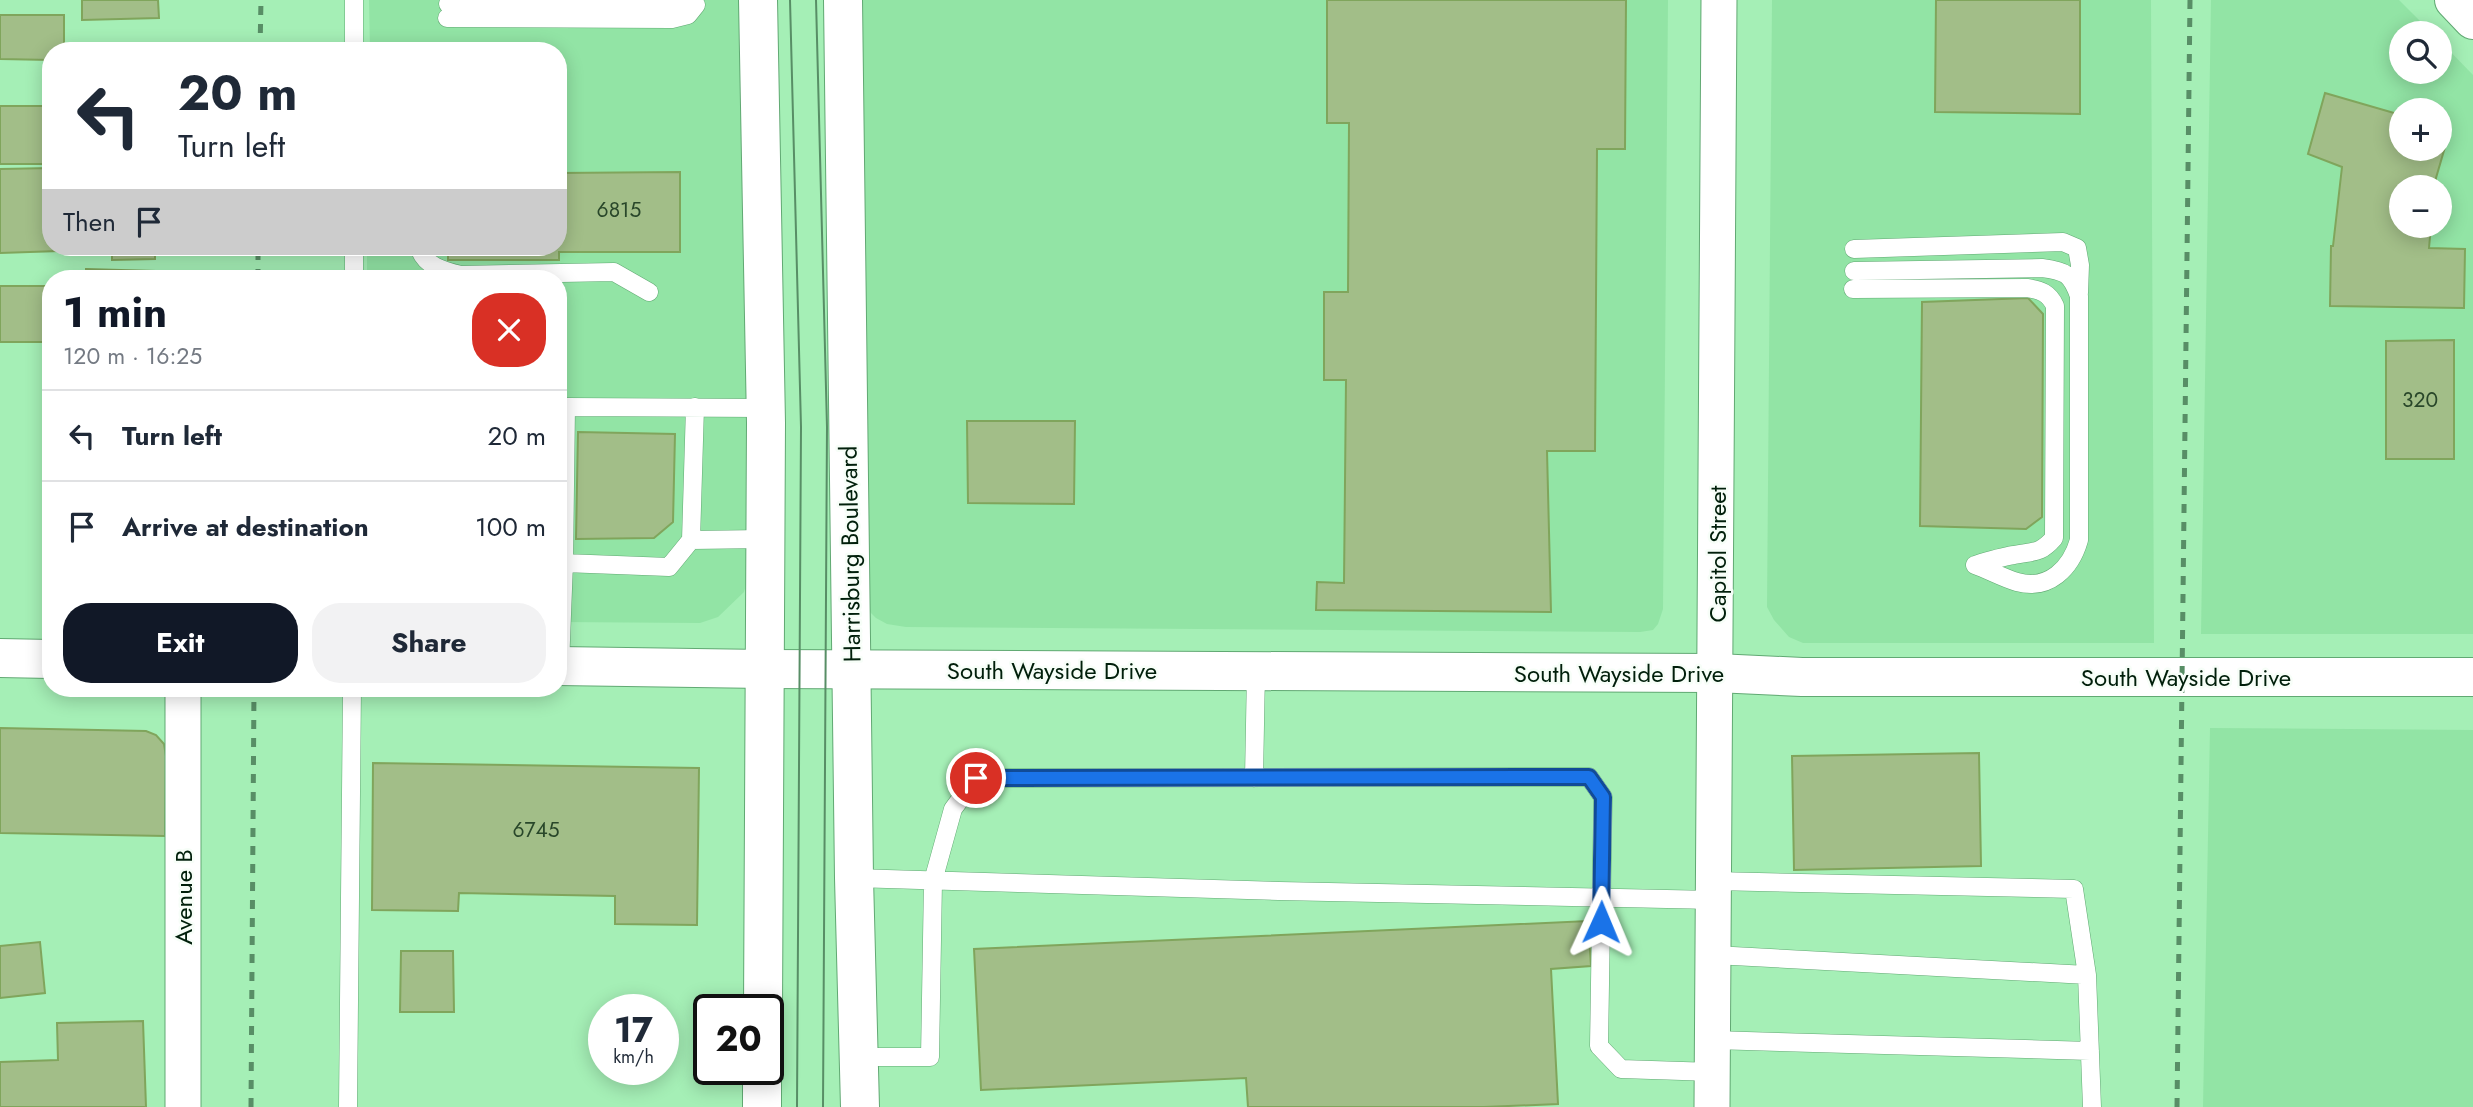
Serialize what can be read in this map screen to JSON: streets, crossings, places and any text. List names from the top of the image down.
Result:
{
  "streets": {
    "main road": ["Harrisburg Boulevard", "South Wayside Drive"],
    "street": ["Capitol Street", "Avenue B"]
  },
  "crossings": [
    ["Harrisburg Boulevard", "South Wayside Drive"],
    ["Capitol Street", "South Wayside Drive"]
  ],
  "house_numbers": ["6815", "320", "6745"],
  "page": {
    "map_buttons": ["+", "−"],
    "turn": ["20 m", "Turn left"],
    "then": "Then",
    "heading": ["1 min", "120 m · 16:25"],
    "list": [
      {
        "name": "Turn left",
        "value": "20 m"
      },
      {
        "name": "Arrive at destination",
        "value": "100 m"
      }
    ],
    "buttons": ["Exit", "Share"],
    "speed": "17 km/h",
    "limit": "20"
  }
}
